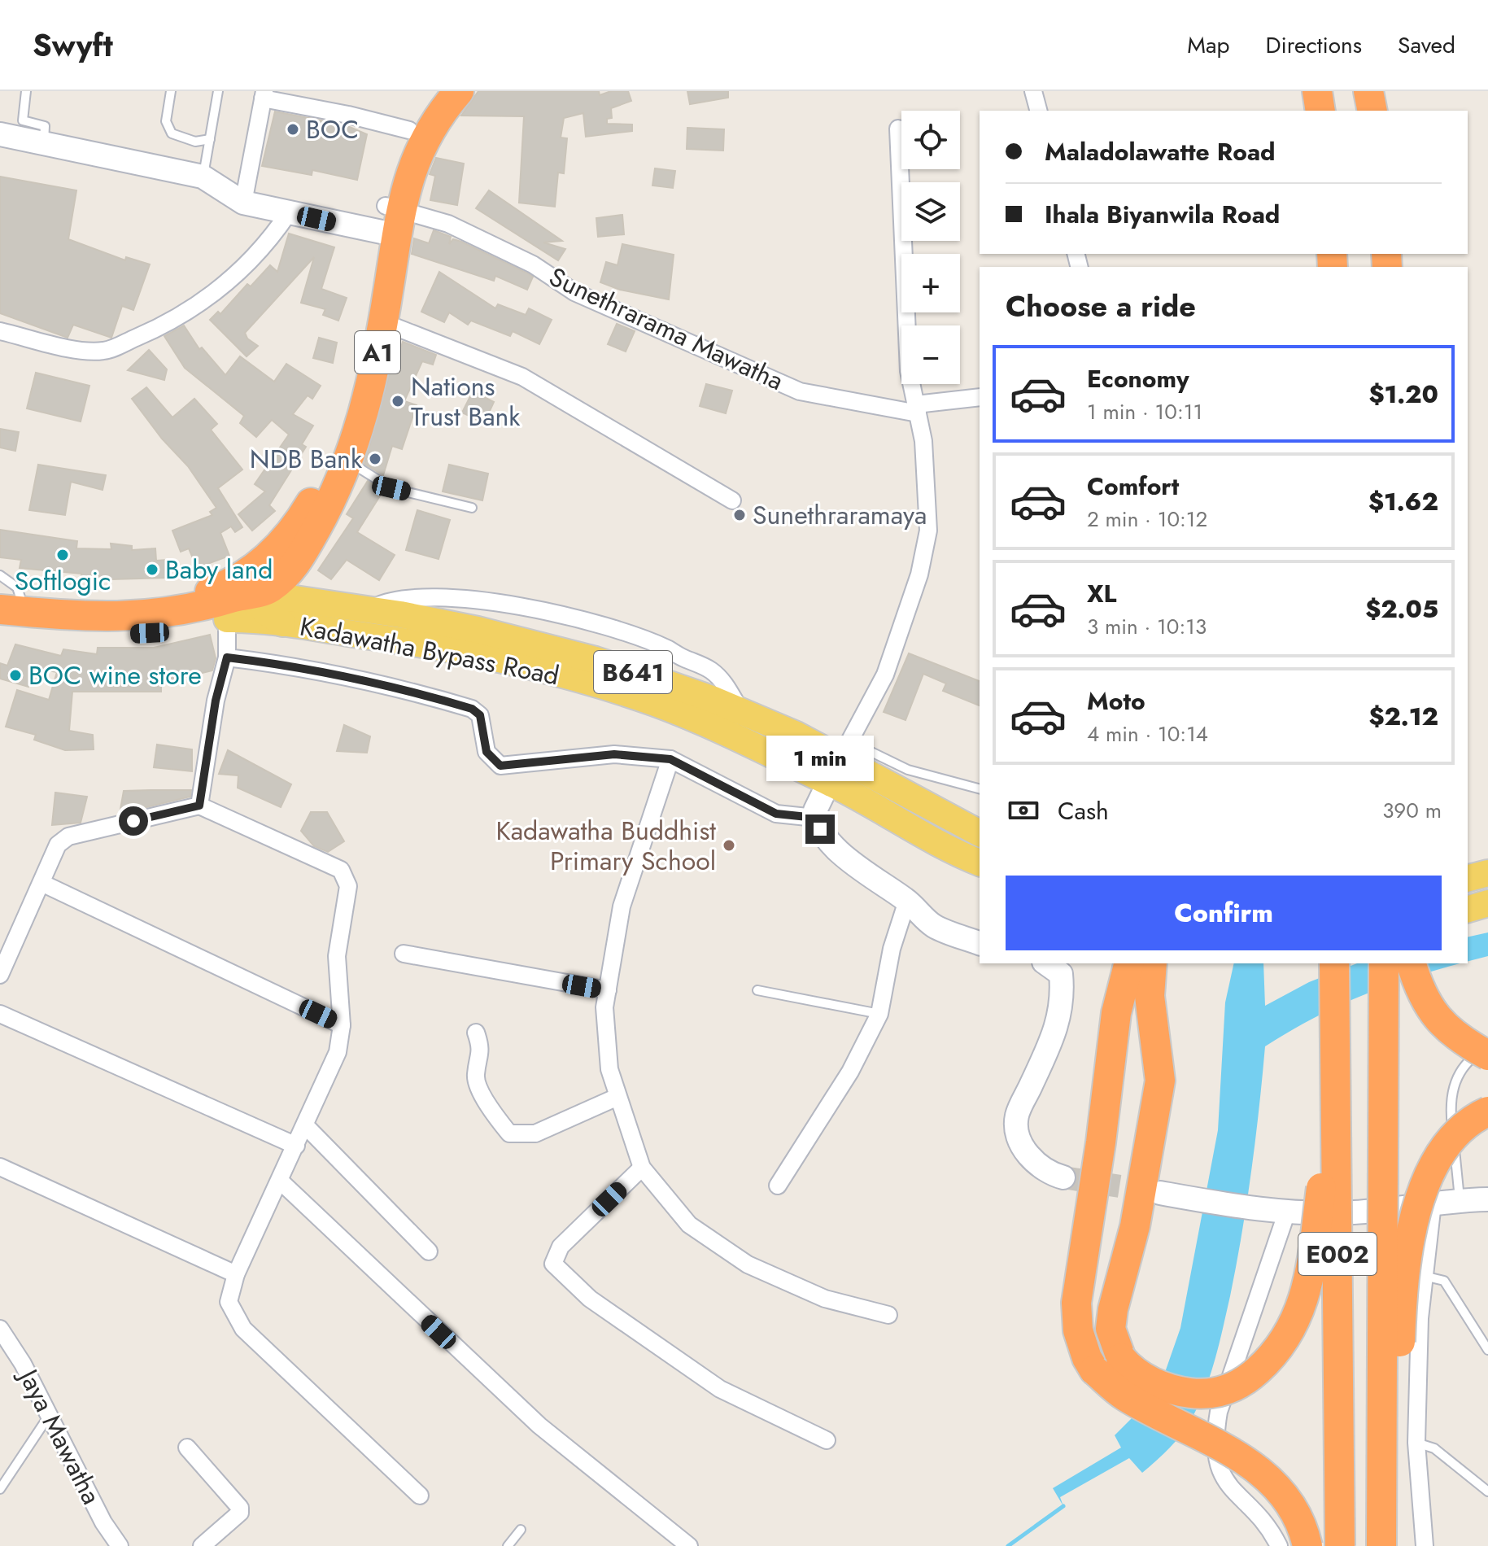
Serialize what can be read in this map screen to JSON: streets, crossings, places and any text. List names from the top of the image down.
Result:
{
  "streets": {
    "highway": ["A1", "E002"],
    "main road": ["Kadawatha Bypass Road", "B641"],
    "street": ["Sunethrarama Mawatha", "Jaya Mawatha"]
  },
  "crossings": [
    ["Sunethrarama Mawatha", "A1"],
    ["A1", "Kadawatha Bypass Road"]
  ],
  "places": [
    "BOC",
    "Nations Trust Bank",
    "NDB Bank",
    "Sunethraramaya",
    "Softlogic",
    "Baby land",
    "BOC wine store",
    "Kadawatha Buddhist Primary School"
  ],
  "page": {
    "header": "Swyft",
    "nav": ["Map", "Directions", "Saved"],
    "map_buttons": ["+", "−"],
    "banner": ["Maladolawatte Road", "Ihala Biyanwila Road"],
    "heading": "Choose a ride",
    "list": [
      {
        "name": "Economy",
        "note": "1 min · 10:11",
        "value": "$1.20"
      },
      {
        "name": "Comfort",
        "note": "2 min · 10:12",
        "value": "$1.62"
      },
      {
        "name": "XL",
        "note": "3 min · 10:13",
        "value": "$2.05"
      },
      {
        "name": "Moto",
        "note": "4 min · 10:14",
        "value": "$2.12"
      }
    ],
    "bubble": "1 min",
    "pay": ["Cash", "390 m"],
    "buttons": "Confirm"
  }
}
